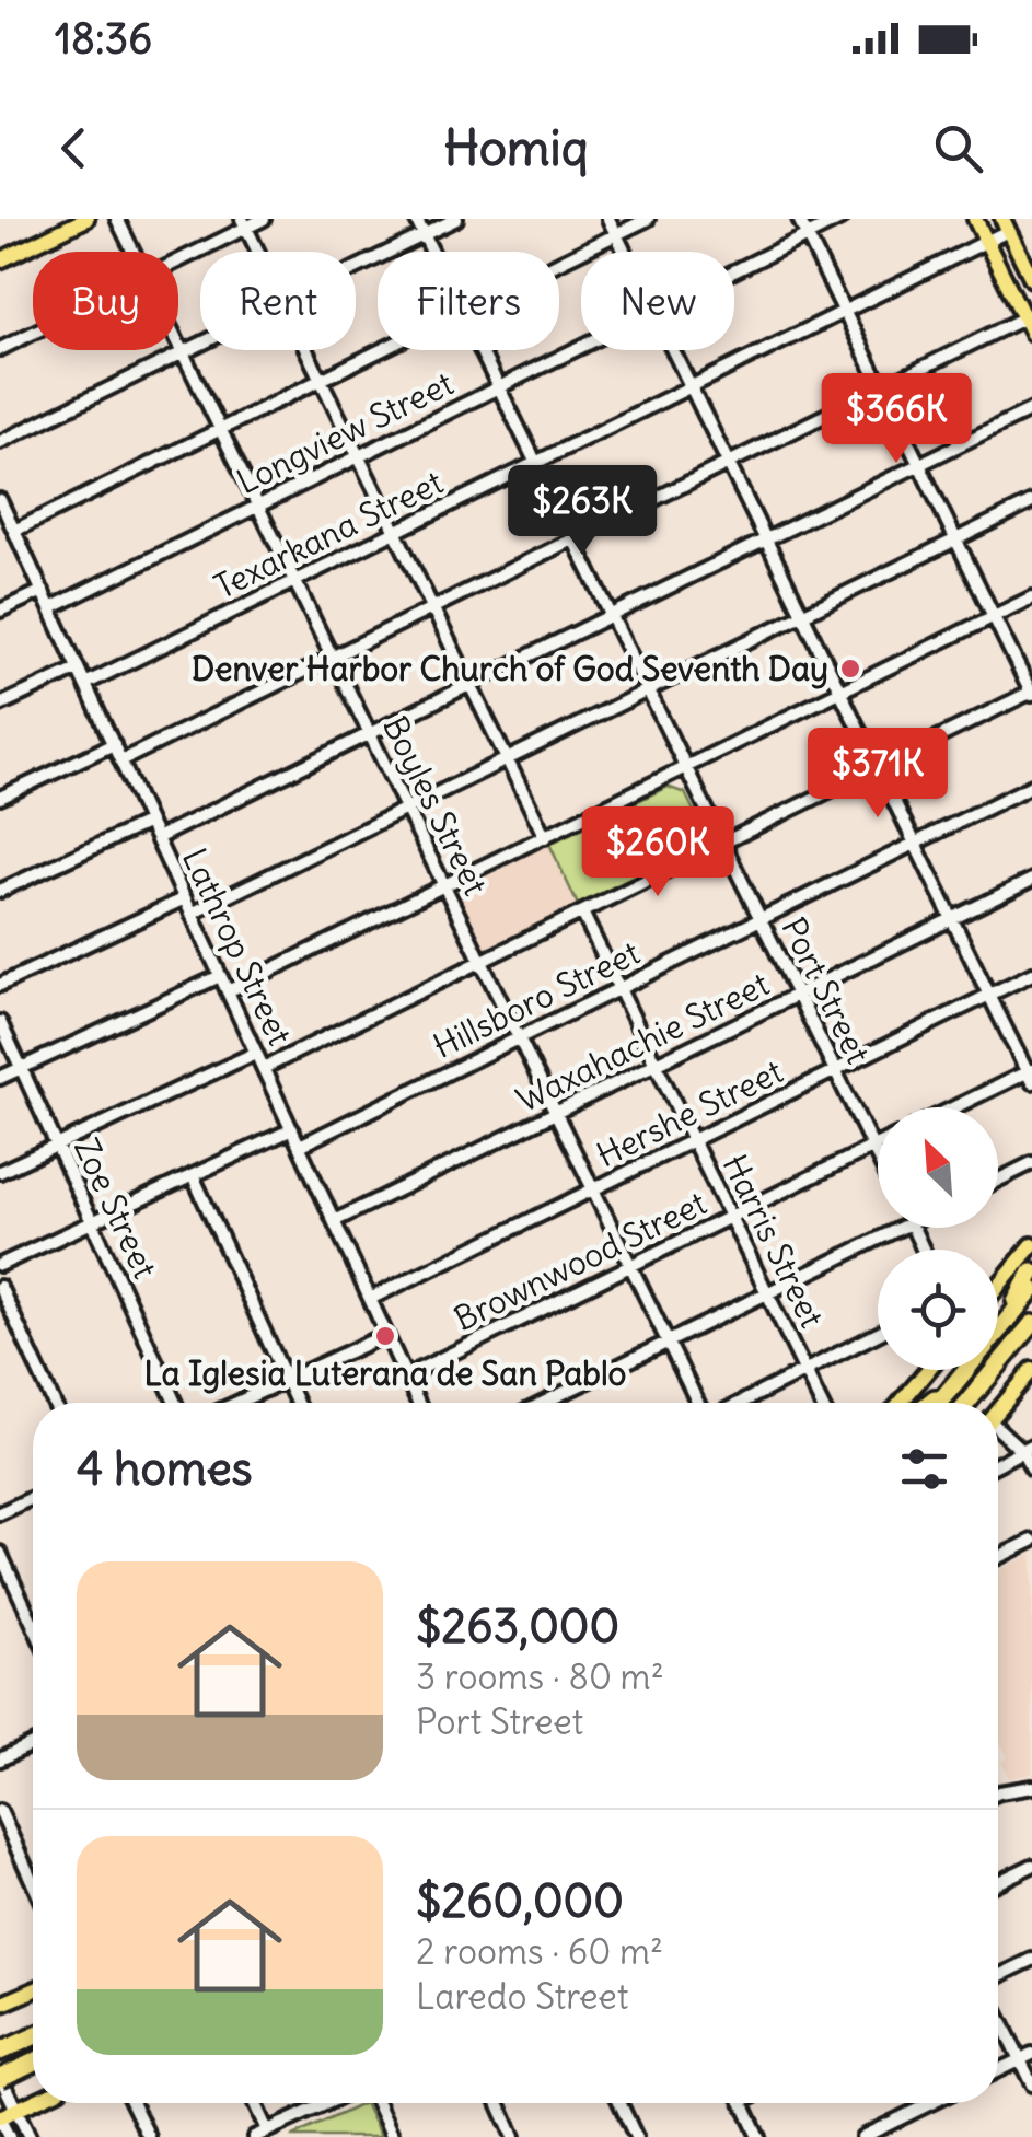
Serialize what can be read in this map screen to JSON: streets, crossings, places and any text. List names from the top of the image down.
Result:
{
  "streets": {
    "street": [
      "Longview Street",
      "Texarkana Street",
      "Boyles Street",
      "Lathrop Street",
      "Port Street",
      "Hillsboro Street",
      "Waxahachie Street",
      "Hershe Street",
      "Zoe Street",
      "Harris Street",
      "Brownwood Street"
    ]
  },
  "crossings": [
    ["Longview Street", "Boyles Street"],
    ["Longview Street", "Lathrop Street"],
    ["Longview Street", "Port Street"],
    ["Texarkana Street", "Boyles Street"],
    ["Texarkana Street", "Lathrop Street"],
    ["Texarkana Street", "Port Street"],
    ["Boyles Street", "Hillsboro Street"],
    ["Boyles Street", "Waxahachie Street"],
    ["Boyles Street", "Hershe Street"],
    ["Boyles Street", "Brownwood Street"],
    ["Lathrop Street", "Hillsboro Street"],
    ["Lathrop Street", "Waxahachie Street"],
    ["Lathrop Street", "Hershe Street"],
    ["Lathrop Street", "Brownwood Street"],
    ["Port Street", "Hillsboro Street"],
    ["Port Street", "Waxahachie Street"],
    ["Port Street", "Hershe Street"],
    ["Port Street", "Brownwood Street"],
    ["Hillsboro Street", "Harris Street"],
    ["Waxahachie Street", "Harris Street"],
    ["Hershe Street", "Harris Street"],
    ["Harris Street", "Brownwood Street"]
  ],
  "places": ["Denver Harbor Church of God Seventh Day", "La Iglesia Luterana de San Pablo"],
  "north": "top left",
  "page": {
    "status": "18:36",
    "header": "Homiq",
    "chip": [
      "Buy",
      "Rent",
      "Filters",
      "New"
    ],
    "price": [
      "$366K",
      "$263K",
      "$371K",
      "$260K"
    ],
    "heading": "4 homes",
    "list": [
      {
        "name": "$263,000",
        "note": "3 rooms · 80 m² · Port Street"
      },
      {
        "name": "$260,000",
        "note": "2 rooms · 60 m² · Laredo Street"
      }
    ]
  }
}
